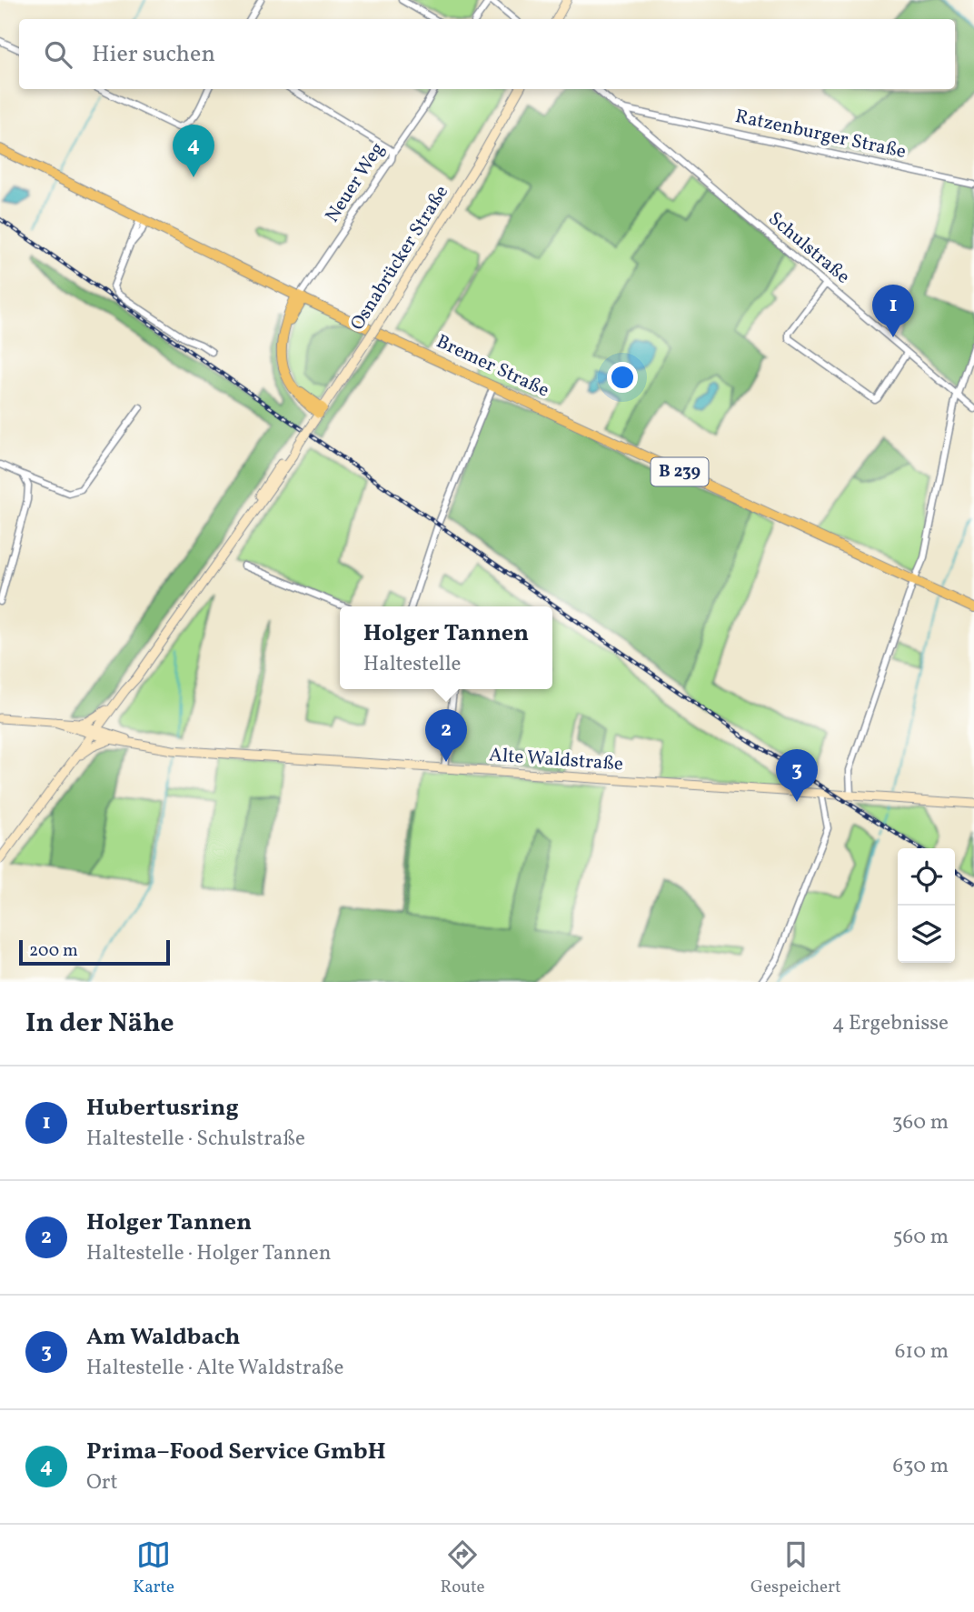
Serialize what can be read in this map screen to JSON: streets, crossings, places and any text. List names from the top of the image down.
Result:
{
  "streets": {
    "main road": [
      "Osnabrücker Straße",
      "Bremer Straße",
      "B 239",
      "Alte Waldstraße"
    ],
    "street": ["Ratzenburger Straße", "Neuer Weg", "Schulstraße"]
  },
  "crossings": [
    ["Ratzenburger Straße", "Schulstraße"],
    ["Neuer Weg", "Bremer Straße"],
    ["Osnabrücker Straße", "Alte Waldstraße"]
  ],
  "scale_bar": "200 m",
  "page": {
    "search": "Hier suchen",
    "pins": [
      "4",
      "1",
      "2",
      "3"
    ],
    "popup": ["Holger Tannen", "Haltestelle"],
    "scale": "200 m",
    "heading": ["In der Nähe", "4 Ergebnisse"],
    "list": [
      {
        "mark": "1",
        "name": "Hubertusring",
        "note": "Haltestelle · Schulstraße",
        "value": "360 m"
      },
      {
        "mark": "2",
        "name": "Holger Tannen",
        "note": "Haltestelle · Holger Tannen",
        "value": "560 m"
      },
      {
        "mark": "3",
        "name": "Am Waldbach",
        "note": "Haltestelle · Alte Waldstraße",
        "value": "610 m"
      },
      {
        "mark": "4",
        "name": "Prima–Food Service GmbH",
        "note": "Ort",
        "value": "630 m"
      }
    ],
    "nav": ["Karte", "Route", "Gespeichert"]
  }
}
